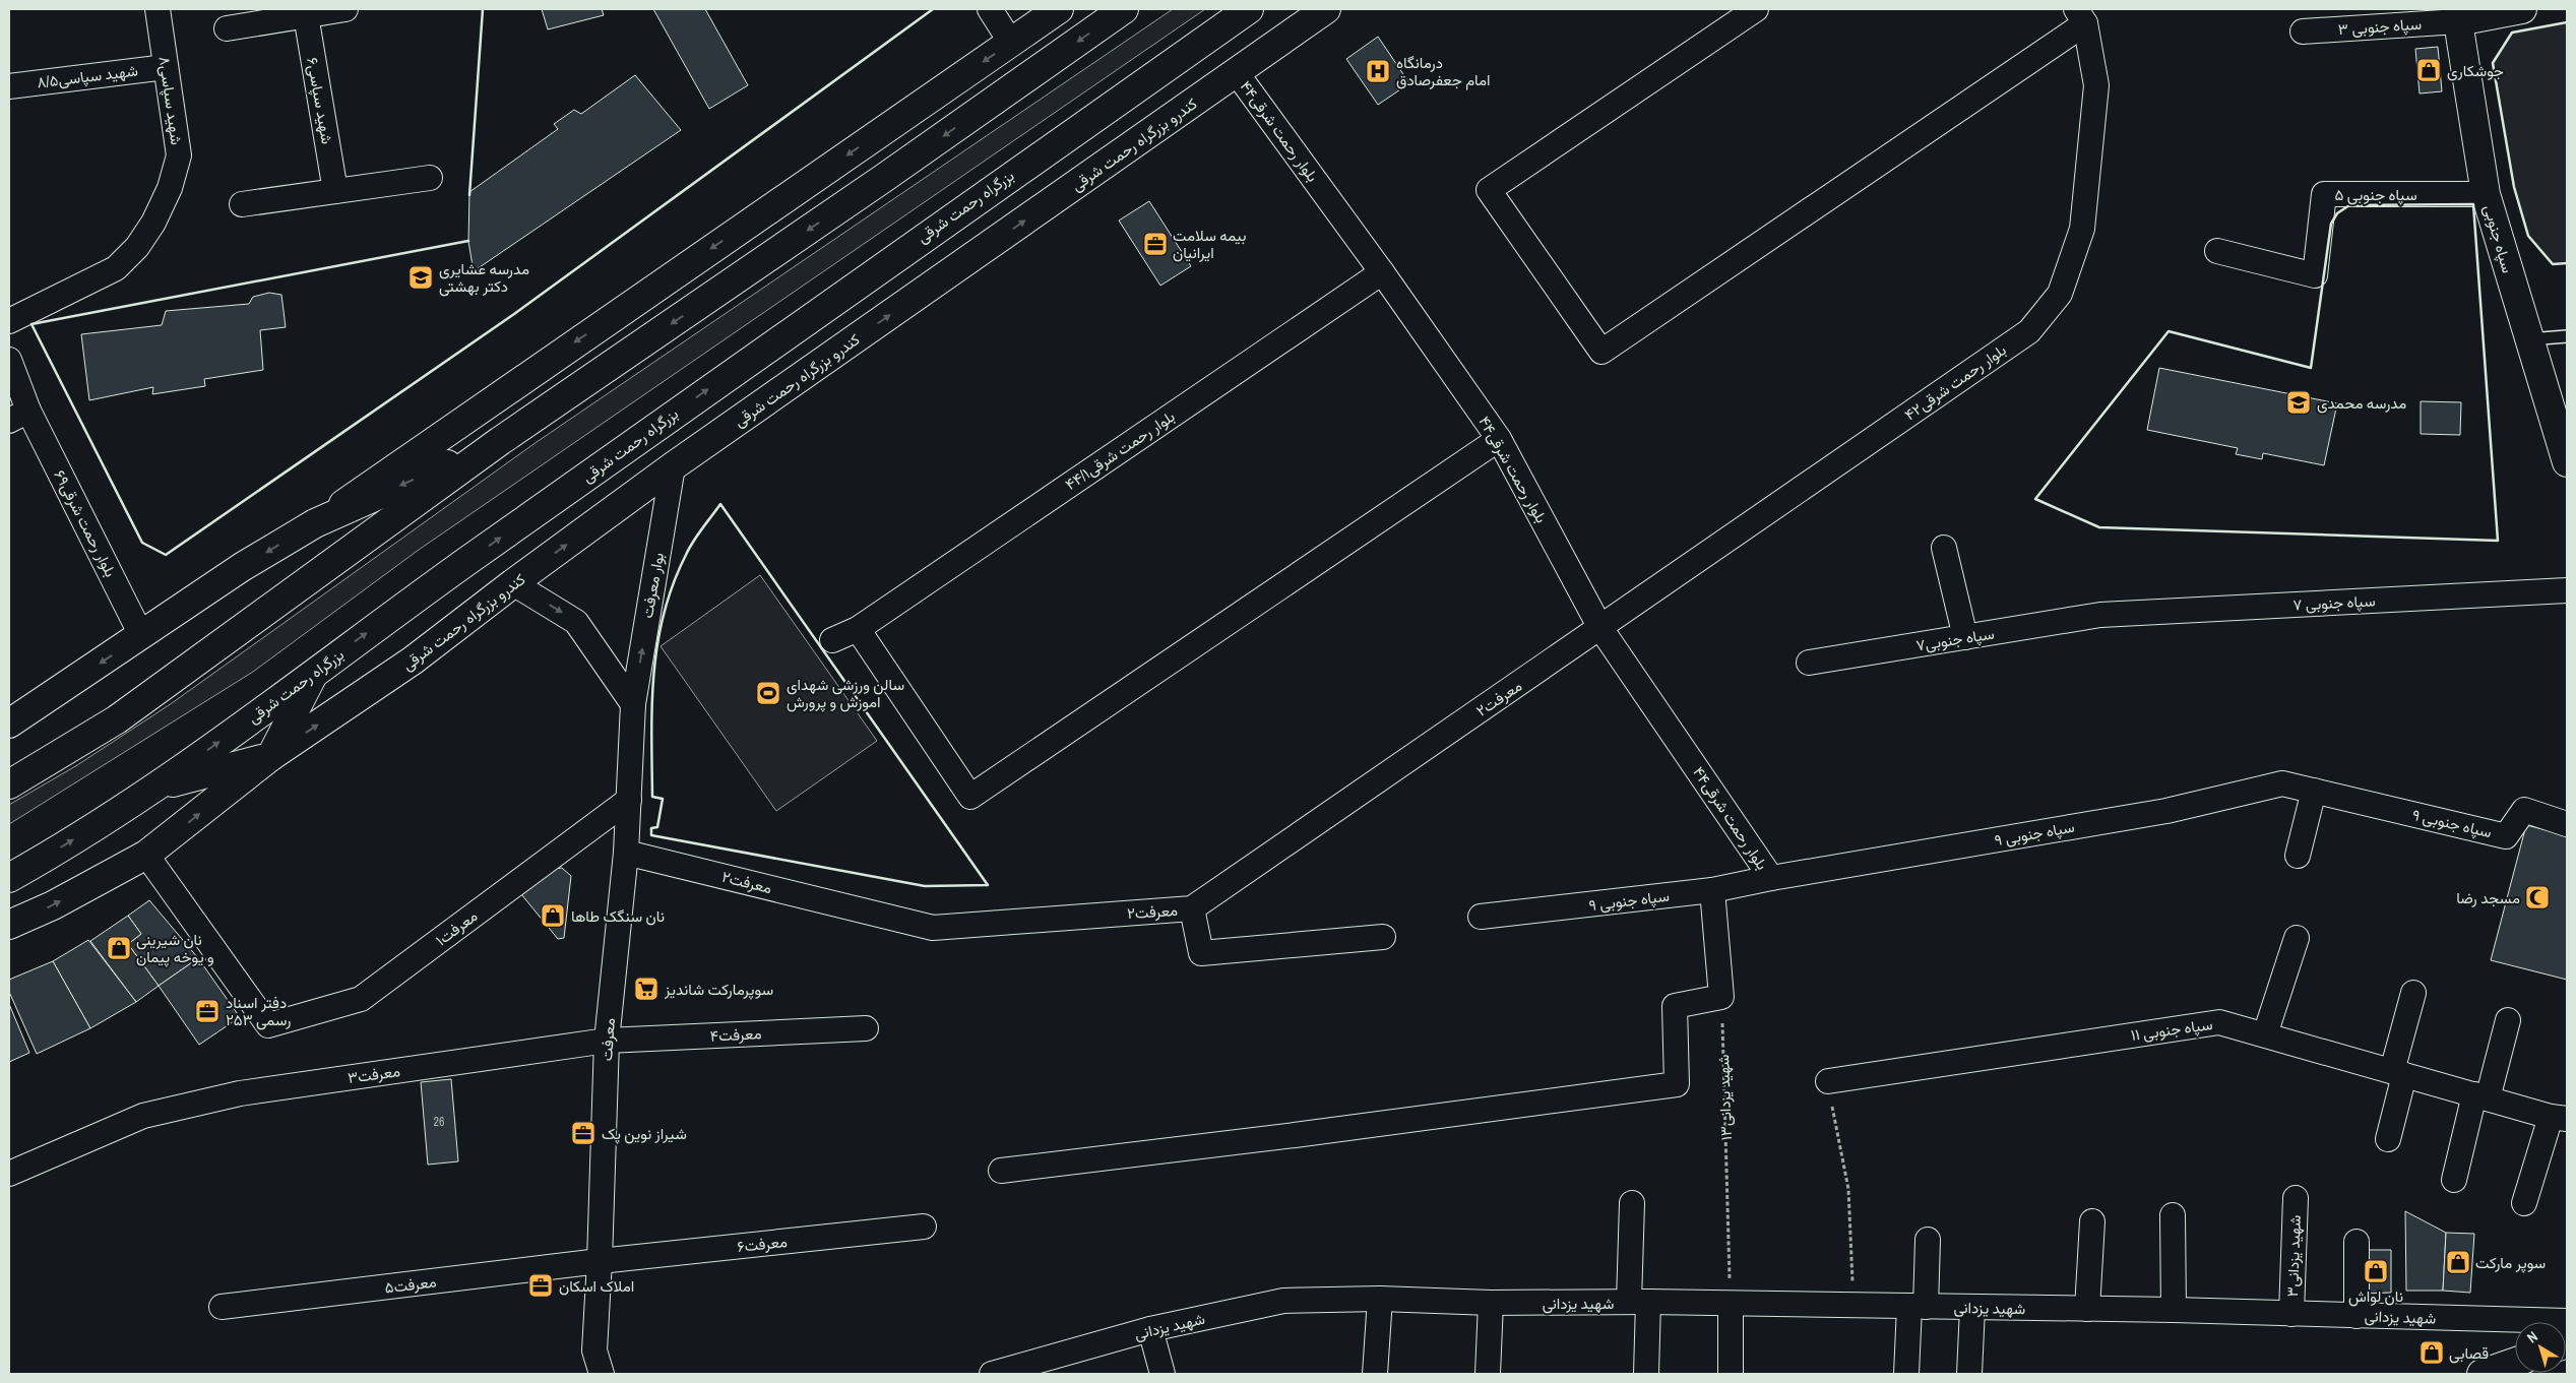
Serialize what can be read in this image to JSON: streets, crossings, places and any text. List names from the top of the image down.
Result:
{
  "streets": {
    "main road": ["کندرو بزرگراه رحمت شرقی", "بزرگراه رحمت شرقی", "سپاه جنوبی"],
    "street": [
      "۳ سپاه جنوبی",
      "شهید سپاسی۸/۵",
      "شهید سپاسی۸",
      "شهید سپاسی۶",
      "۴۴بلوار رحمت شرقی",
      "۵ سپاه جنوبی",
      "بلوار رحمت شرقی۴۲",
      "بلوار رحمت شرقی۴۴/۱",
      "بلوار رحمت شرقی۶۹",
      "بوار معرفت",
      "۷ سپاه جنوبی",
      "سپاه جنوبی۷",
      "معرفت۲",
      "۹ سپاه جنوبی",
      "معرفت۱",
      "۱۱ سپاه جنوبی",
      "معرفت۴",
      "معرفت",
      "معرفت۳",
      "معرفت۶",
      "شهید یزدانی۳",
      "معرفت۵",
      "شهید یزدانی"
    ],
    "path": ["شهید یزدانی۱۳"]
  },
  "crossings": [
    ["۳ سپاه جنوبی", "سپاه جنوبی"],
    ["شهید سپاسی۸/۵", "شهید سپاسی۸"],
    ["۴۴بلوار رحمت شرقی", "کندرو بزرگراه رحمت شرقی"],
    ["۴۴بلوار رحمت شرقی", "بلوار رحمت شرقی۴۲"],
    ["۴۴بلوار رحمت شرقی", "بلوار رحمت شرقی۴۴/۱"],
    ["۴۴بلوار رحمت شرقی", "معرفت۲"],
    ["۴۴بلوار رحمت شرقی", "۹ سپاه جنوبی"],
    ["کندرو بزرگراه رحمت شرقی", "بوار معرفت"],
    ["کندرو بزرگراه رحمت شرقی", "معرفت۱"],
    ["۵ سپاه جنوبی", "سپاه جنوبی"],
    ["بلوار رحمت شرقی۴۲", "معرفت۲"],
    ["بوار معرفت", "معرفت"],
    ["۷ سپاه جنوبی", "سپاه جنوبی۷"],
    ["معرفت۲", "معرفت"],
    ["معرفت۱", "معرفت"],
    ["معرفت۴", "معرفت"],
    ["معرفت۴", "معرفت۳"],
    ["معرفت", "معرفت۳"],
    ["معرفت", "معرفت۶"],
    ["معرفت", "معرفت۵"],
    ["شهید یزدانی۱۳", "شهید یزدانی"],
    ["معرفت۶", "معرفت۵"],
    ["شهید یزدانی۳", "شهید یزدانی"]
  ],
  "one_way": ["بوار معرفت"],
  "places": {
    "shop": [
      "جوشکاری",
      "نان سنگک طاها",
      "نان شیرینی و یوخه پیمان",
      "سوپر مارکت",
      "نان لواش",
      "قصابی"
    ],
    "hospital": ["درمانگاه امام جعفرصادق"],
    "office": [
      "بیمه سلامت ایرانیان",
      "دفتر اسناد رسمی ۲۵۳",
      "شیراز نوین پک",
      "املاک اسکان"
    ],
    "school or university": ["مدرسه عشایری دکتر بهشتی", "مدرسه محمدی"],
    "sports": ["سالن ورزشی شهدای اموزش و پرورش"],
    "mosque": ["مسجد رضا"],
    "supermarket": ["سوپرمارکت شاندیز"]
  },
  "house_numbers": ["26"],
  "north": "top left"
}
